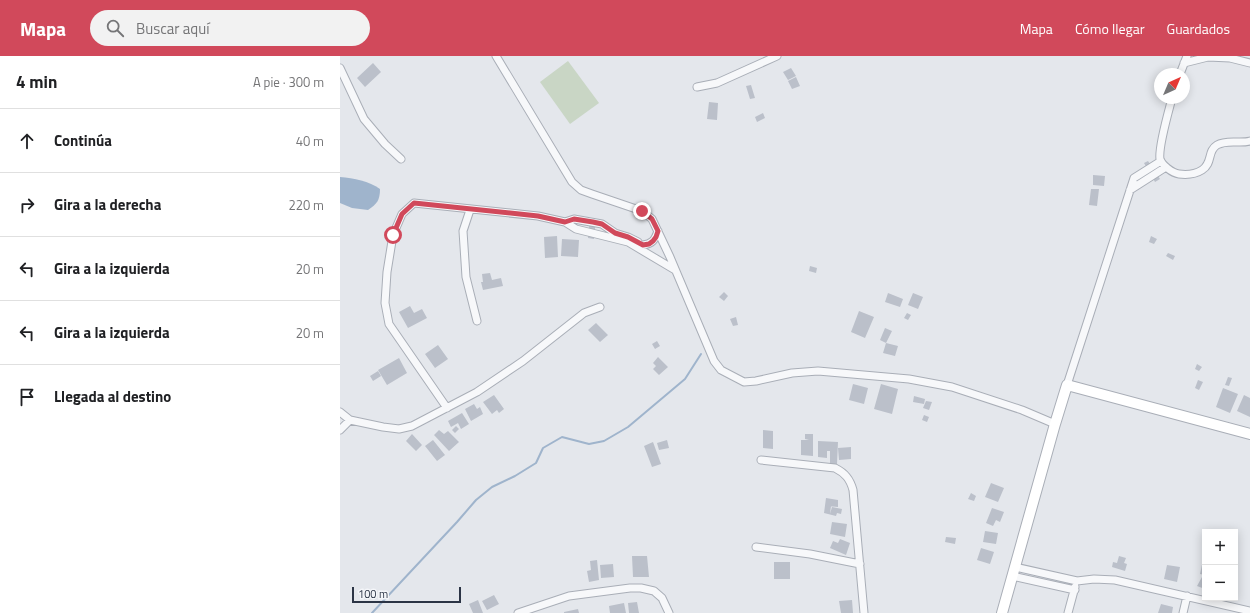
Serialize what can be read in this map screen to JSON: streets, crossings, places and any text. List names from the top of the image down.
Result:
{
  "scale_bar": "100 m",
  "north": "top right",
  "page": {
    "header": "Mapa",
    "search": "Buscar aquí",
    "nav": ["Mapa", "Cómo llegar", "Guardados"],
    "heading": ["4 min", "A pie · 300 m"],
    "list": [
      ["Continúa", "40 m"],
      ["Gira a la derecha", "220 m"],
      ["Gira a la izquierda", "20 m"],
      ["Gira a la izquierda", "20 m"],
      "Llegada al destino"
    ],
    "map_buttons": ["+", "−"],
    "scale": "100 m"
  }
}
